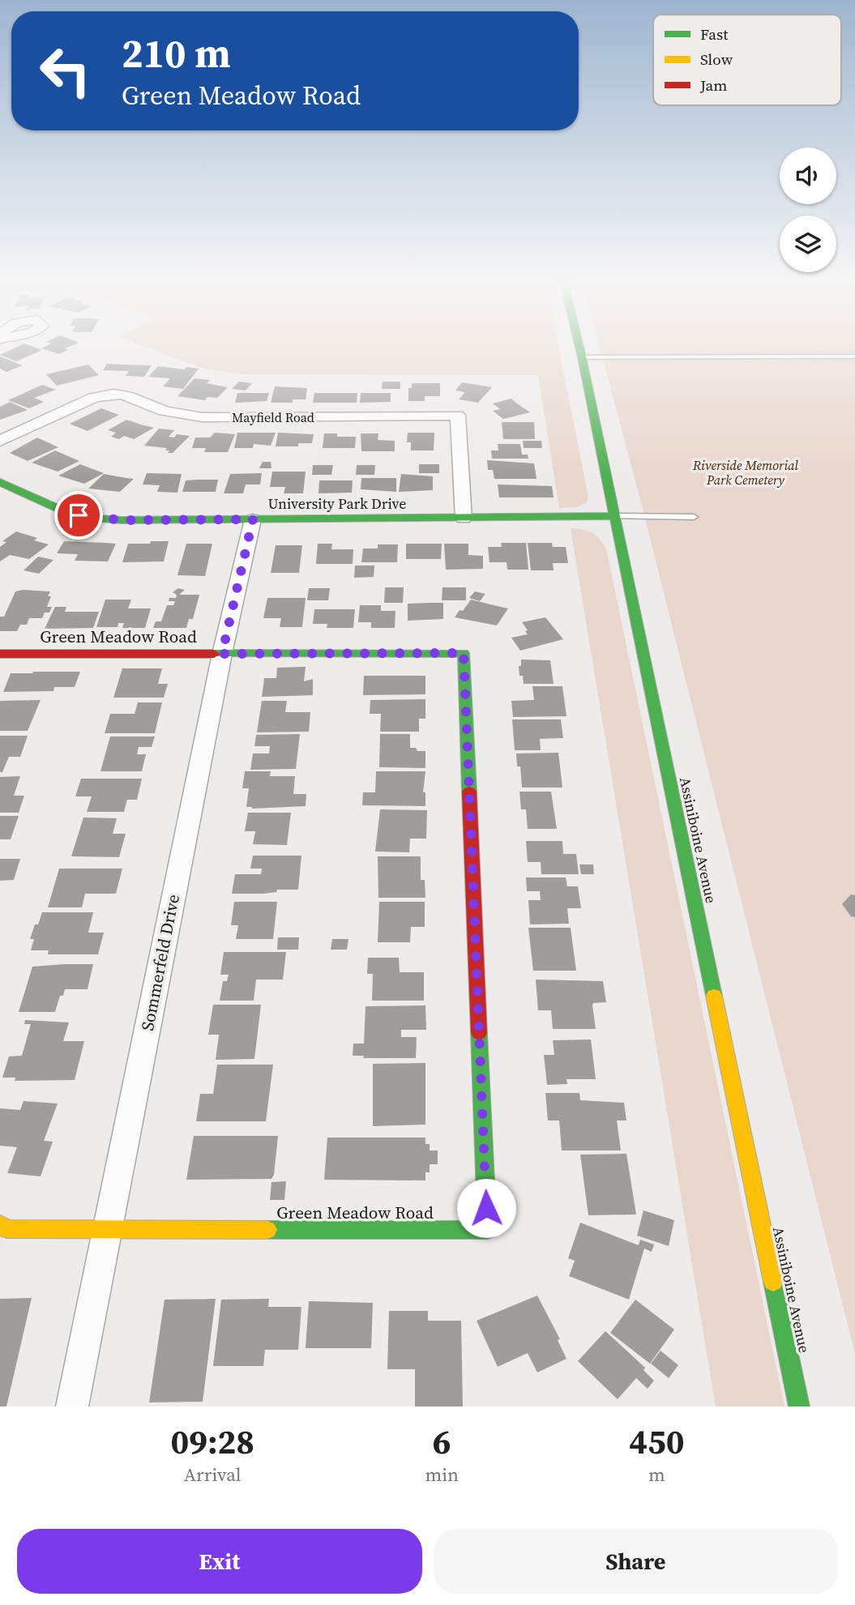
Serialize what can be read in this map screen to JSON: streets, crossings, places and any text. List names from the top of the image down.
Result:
{
  "streets": {
    "street": [
      "Mayfield Road",
      "University Park Drive",
      "Green Meadow Road",
      "Assiniboine Avenue",
      "Sommerfeld Drive"
    ]
  },
  "crossings": [
    ["Mayfield Road", "University Park Drive"],
    ["University Park Drive", "Assiniboine Avenue"],
    ["University Park Drive", "Sommerfeld Drive"],
    ["Green Meadow Road", "Sommerfeld Drive"]
  ],
  "parks": ["Riverside Memorial Park Cemetery"],
  "legend": ["Fast", "Slow", "Jam"],
  "page": {
    "turn": ["210 m", "Green Meadow Road"],
    "eta": [
      "09:28",
      "Arrival",
      "6",
      "min",
      "450",
      "m"
    ],
    "buttons": ["Exit", "Share"]
  }
}
